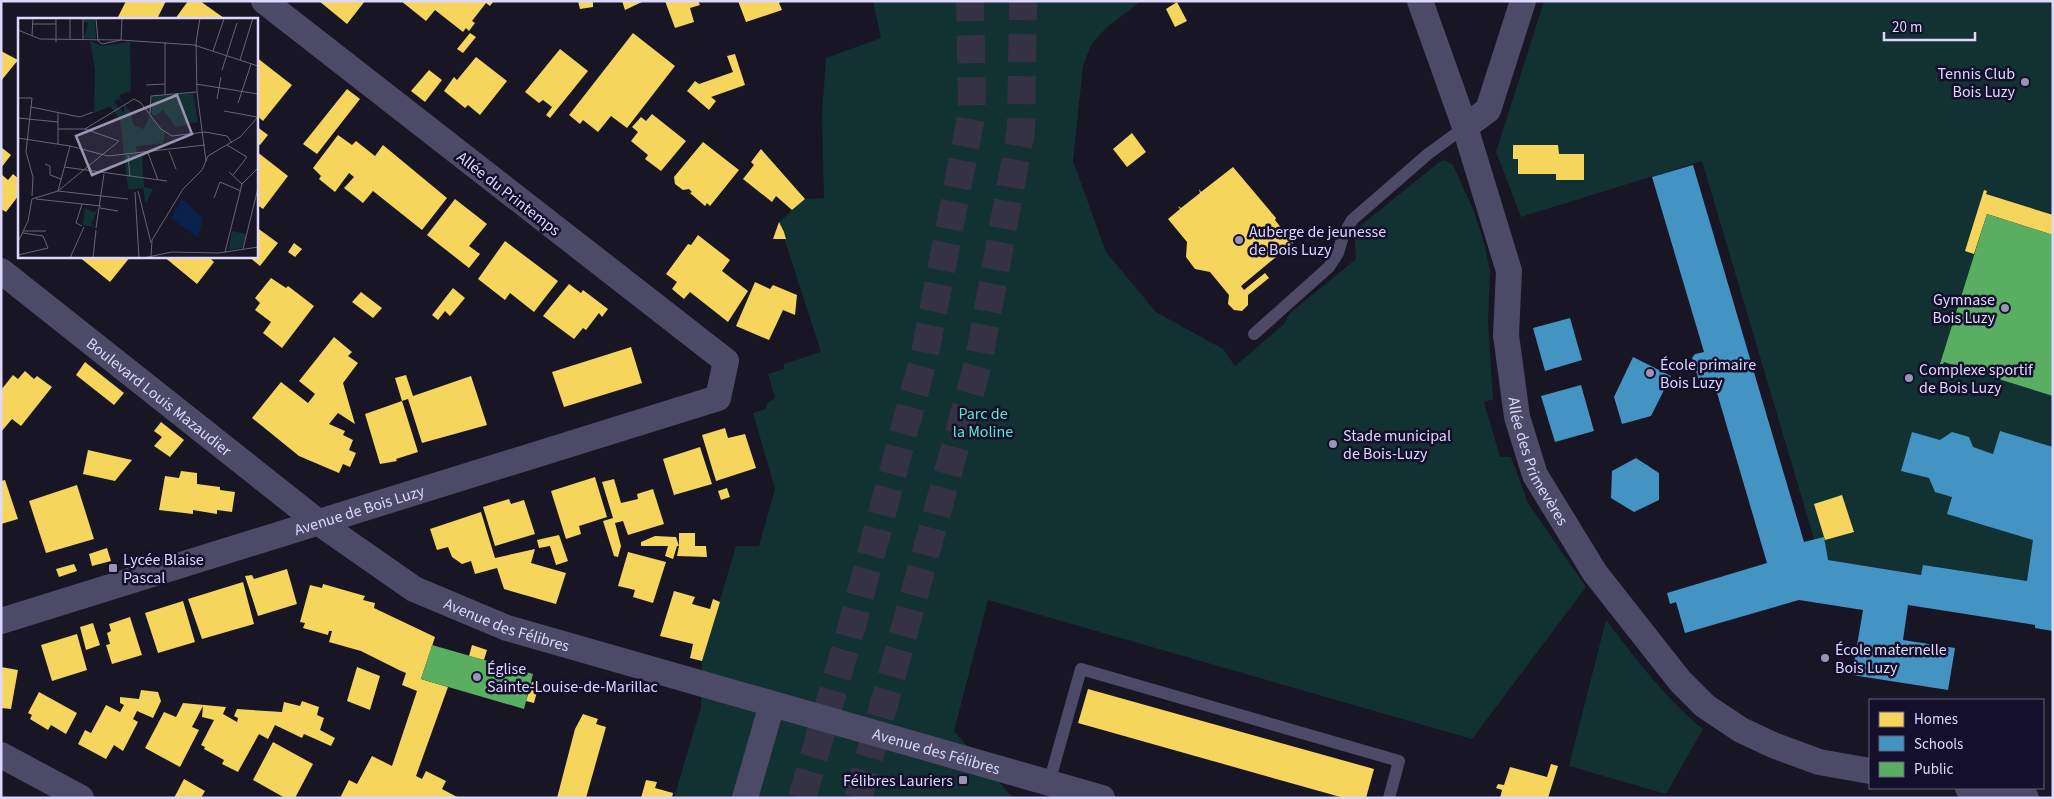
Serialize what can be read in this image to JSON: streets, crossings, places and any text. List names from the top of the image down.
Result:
{
  "streets": {
    "street": [
      "Allée du Printemps",
      "Boulevard Louis Mazaudier",
      "Allée des Primevères",
      "Avenue de Bois Luzy",
      "Avenue des Félibres"
    ]
  },
  "crossings": [
    ["Allée du Printemps", "Avenue de Bois Luzy"],
    ["Boulevard Louis Mazaudier", "Avenue de Bois Luzy"],
    ["Boulevard Louis Mazaudier", "Avenue des Félibres"],
    ["Avenue de Bois Luzy", "Avenue des Félibres"]
  ],
  "parks": ["Parc de la Moline"],
  "places": {
    "other": [
      "Tennis Club Bois Luzy",
      "Auberge de jeunesse de Bois Luzy",
      "Gymnase Bois Luzy",
      "École primaire Bois Luzy",
      "Complexe sportif de Bois Luzy",
      "Stade municipal de Bois-Luzy",
      "École maternelle Bois Luzy",
      "Église Sainte-Louise-de-Marillac"
    ],
    "transit": ["Lycée Blaise Pascal", "Félibres Lauriers"]
  },
  "legend": ["Homes", "Schools", "Public"],
  "scale_bar": "20 m"
}
